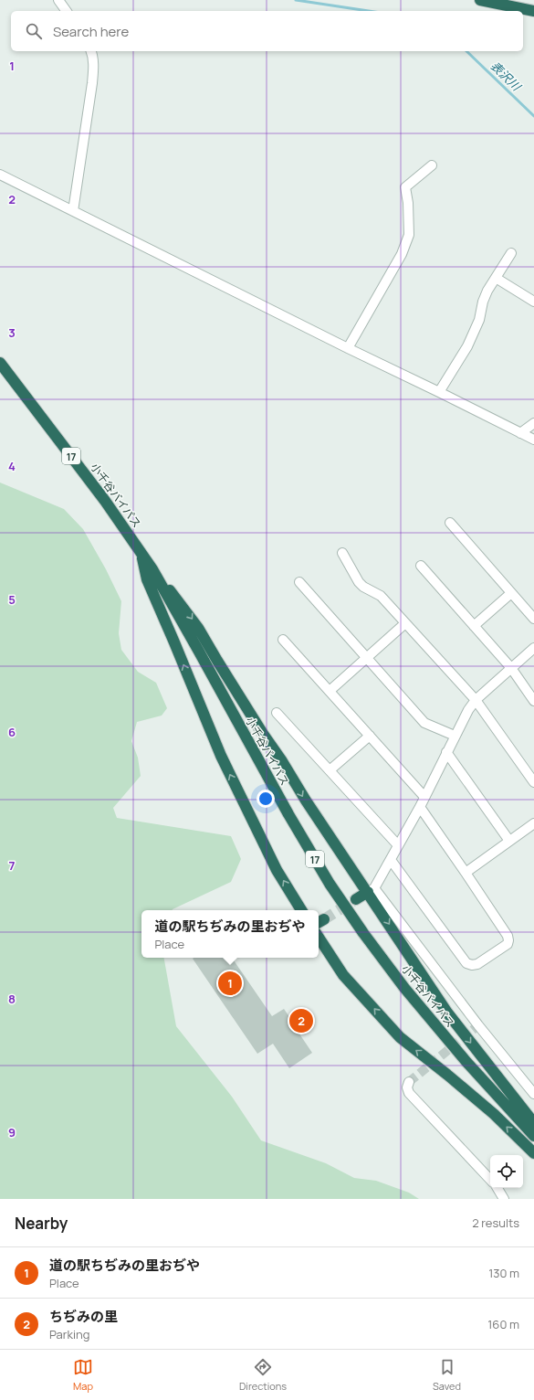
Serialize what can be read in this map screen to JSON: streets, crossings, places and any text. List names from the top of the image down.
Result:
{
  "streets": {
    "highway": ["17", "小千谷バイパス"]
  },
  "water": ["表沢川"],
  "page": {
    "search": "Search here",
    "popup": ["道の駅ちぢみの里おぢや", "Place"],
    "pins": ["1", "2"],
    "heading": ["Nearby", "2 results"],
    "list": [
      {
        "mark": "1",
        "name": "道の駅ちぢみの里おぢや",
        "note": "Place",
        "value": "130 m"
      },
      {
        "mark": "2",
        "name": "ちぢみの里",
        "note": "Parking",
        "value": "160 m"
      }
    ],
    "nav": ["Map", "Directions", "Saved"]
  },
  "grid": {
    "rows": [
      "1",
      "2",
      "3",
      "4",
      "5",
      "6",
      "7",
      "8",
      "9"
    ]
  }
}
